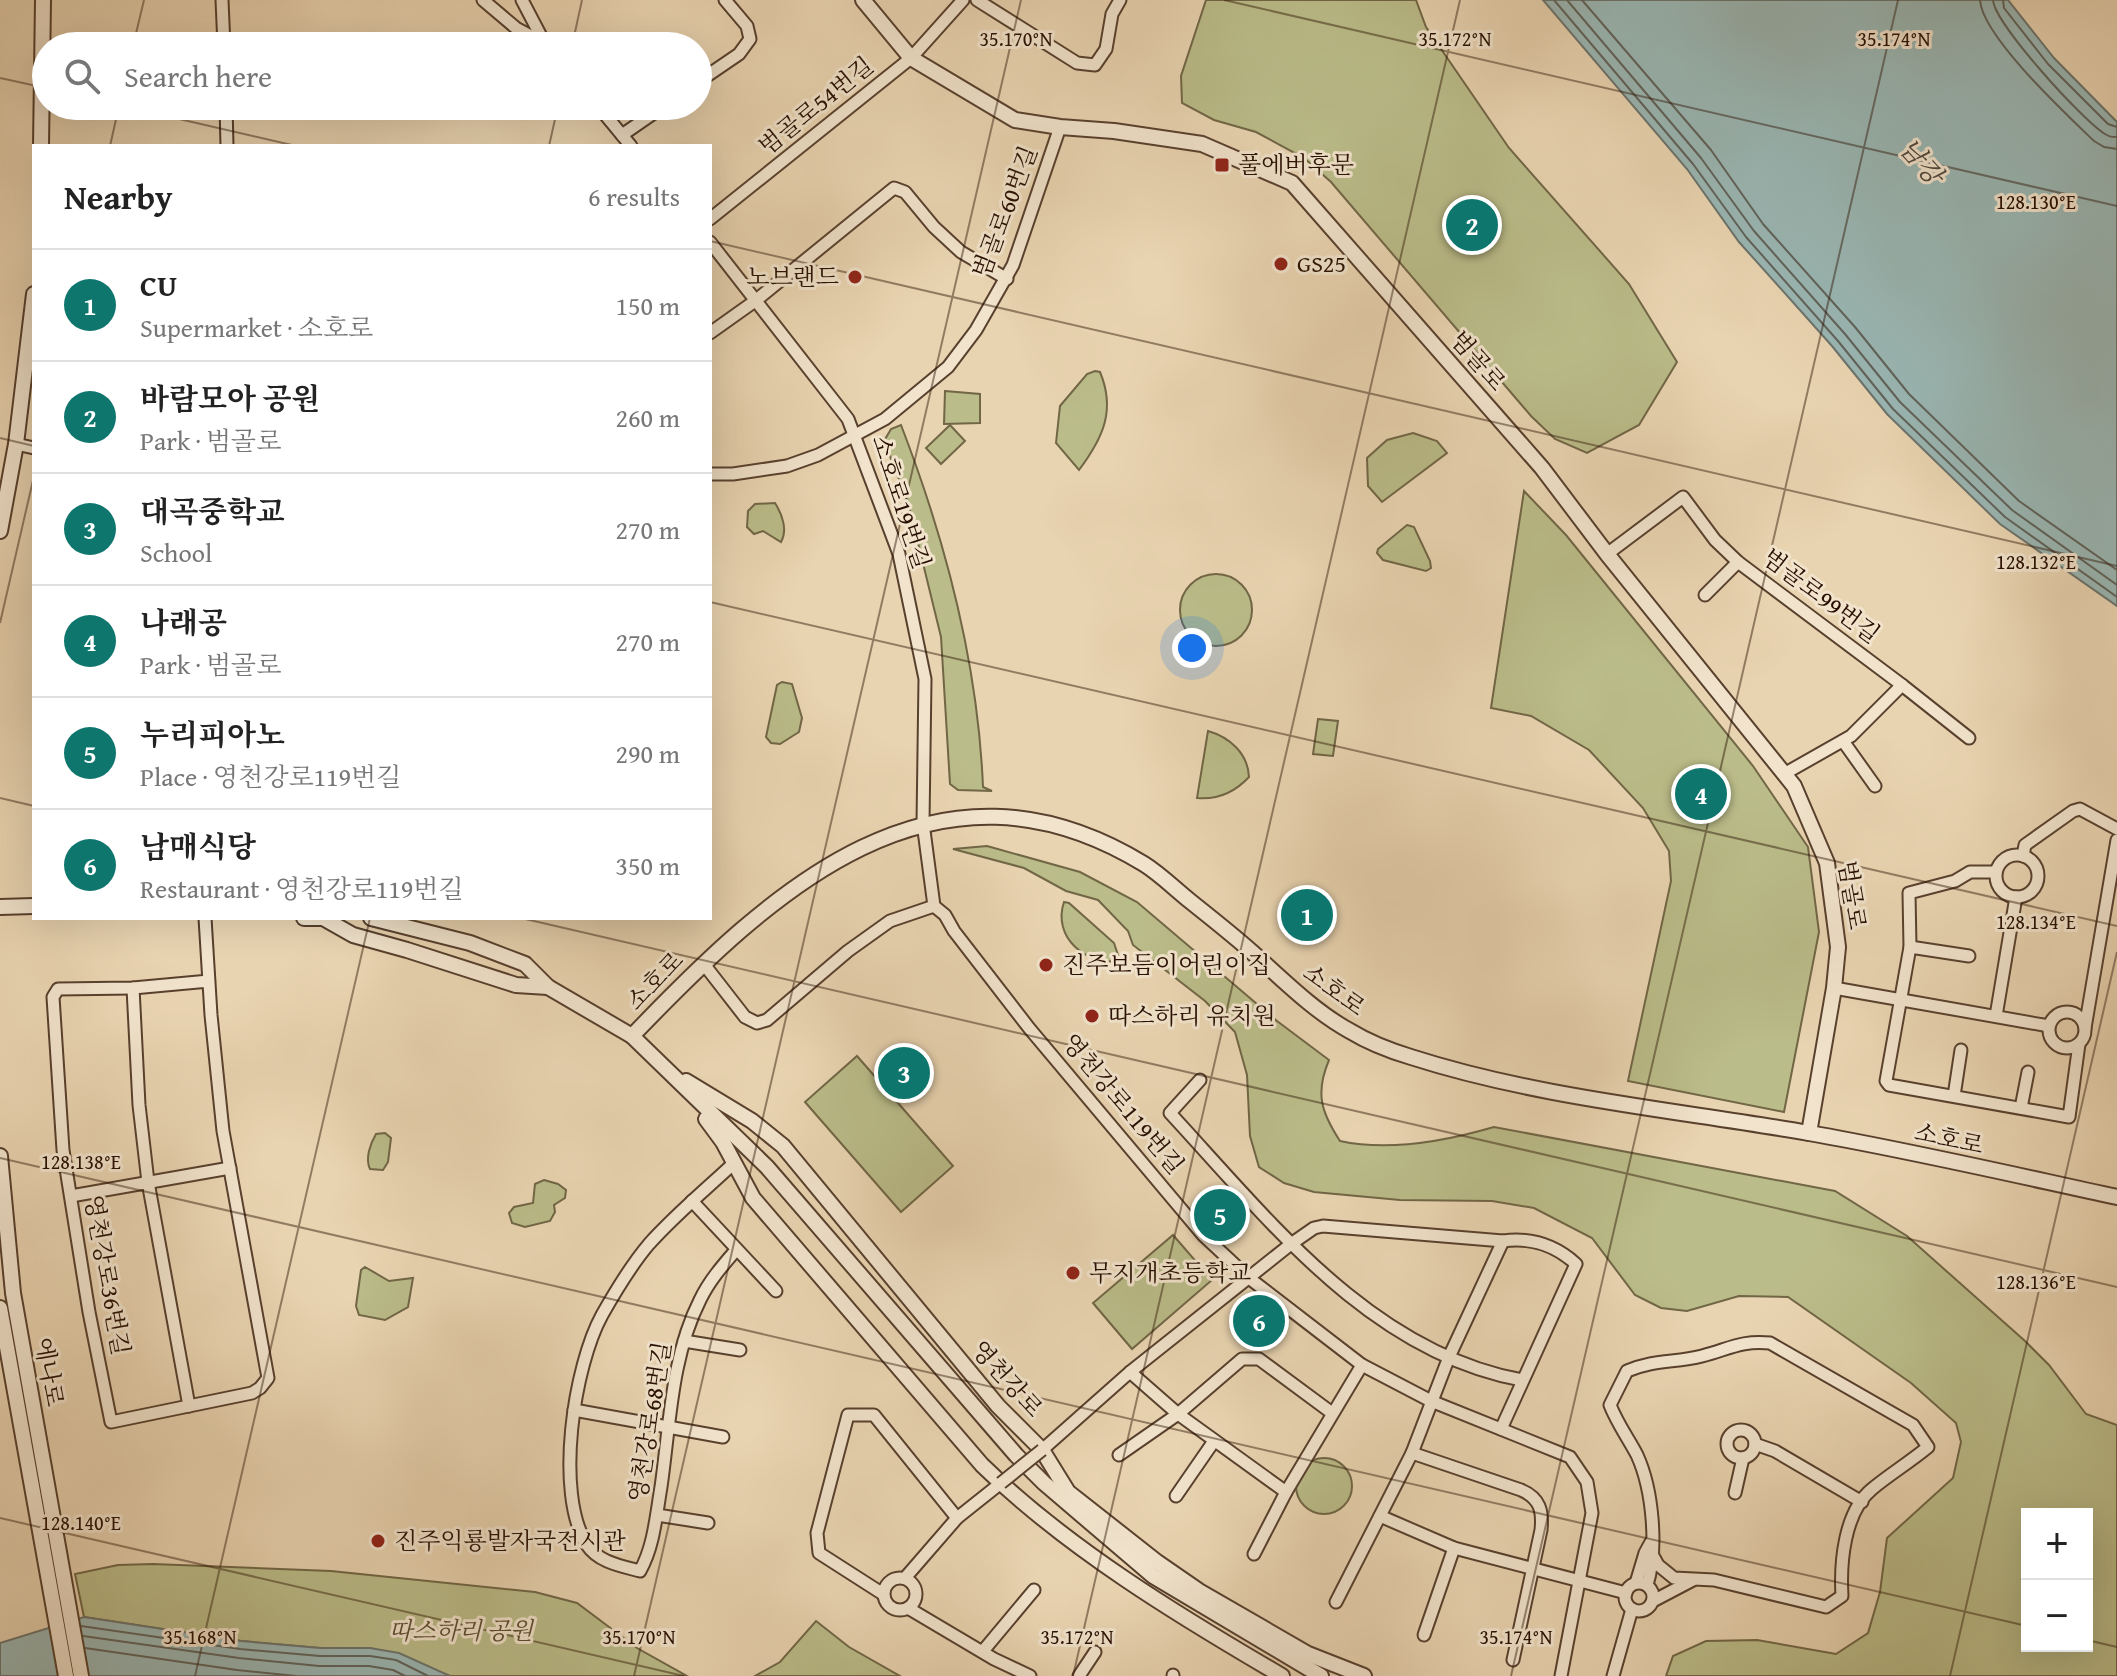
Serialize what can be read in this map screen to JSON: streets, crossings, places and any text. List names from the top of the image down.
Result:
{
  "streets": {
    "street": [
      "범골로54번길",
      "범골로60번길",
      "범골로",
      "소호로19번길",
      "범골로99번길",
      "소호로",
      "영천강로119번길",
      "영천강로36번길",
      "에나로",
      "영천강로",
      "영천강로68번길"
    ]
  },
  "crossings": [
    ["범골로54번길", "범골로"],
    ["범골로60번길", "범골로"],
    ["범골로60번길", "소호로19번길"],
    ["범골로", "범골로99번길"],
    ["범골로", "소호로"],
    ["소호로19번길", "소호로"],
    ["소호로", "영천강로"],
    ["영천강로", "영천강로68번길"]
  ],
  "water": ["남강"],
  "parks": ["따스하리 공원"],
  "places": {
    "transit": ["풀에버후문"],
    "other": [
      "GS25",
      "노브랜드",
      "진주보듬이어린이집",
      "따스하리 유치원",
      "무지개초등학교",
      "진주익룡발자국전시관"
    ]
  },
  "page": {
    "search": "Search here",
    "heading": ["Nearby", "6 results"],
    "pins": [
      "2",
      "4",
      "1",
      "3",
      "5",
      "6"
    ],
    "list": [
      {
        "mark": "1",
        "name": "CU",
        "note": "Supermarket · 소호로",
        "value": "150 m"
      },
      {
        "mark": "2",
        "name": "바람모아 공원",
        "note": "Park · 범골로",
        "value": "260 m"
      },
      {
        "mark": "3",
        "name": "대곡중학교",
        "note": "School",
        "value": "270 m"
      },
      {
        "mark": "4",
        "name": "나래공",
        "note": "Park · 범골로",
        "value": "270 m"
      },
      {
        "mark": "5",
        "name": "누리피아노",
        "note": "Place · 영천강로119번길",
        "value": "290 m"
      },
      {
        "mark": "6",
        "name": "남매식당",
        "note": "Restaurant · 영천강로119번길",
        "value": "350 m"
      }
    ],
    "map_buttons": ["+", "−"]
  },
  "coordinates": [
    "35.170°N",
    "35.172°N",
    "35.174°N",
    "128.130°E",
    "128.132°E",
    "128.134°E",
    "128.138°E",
    "128.136°E",
    "128.140°E",
    "35.168°N"
  ]
}
